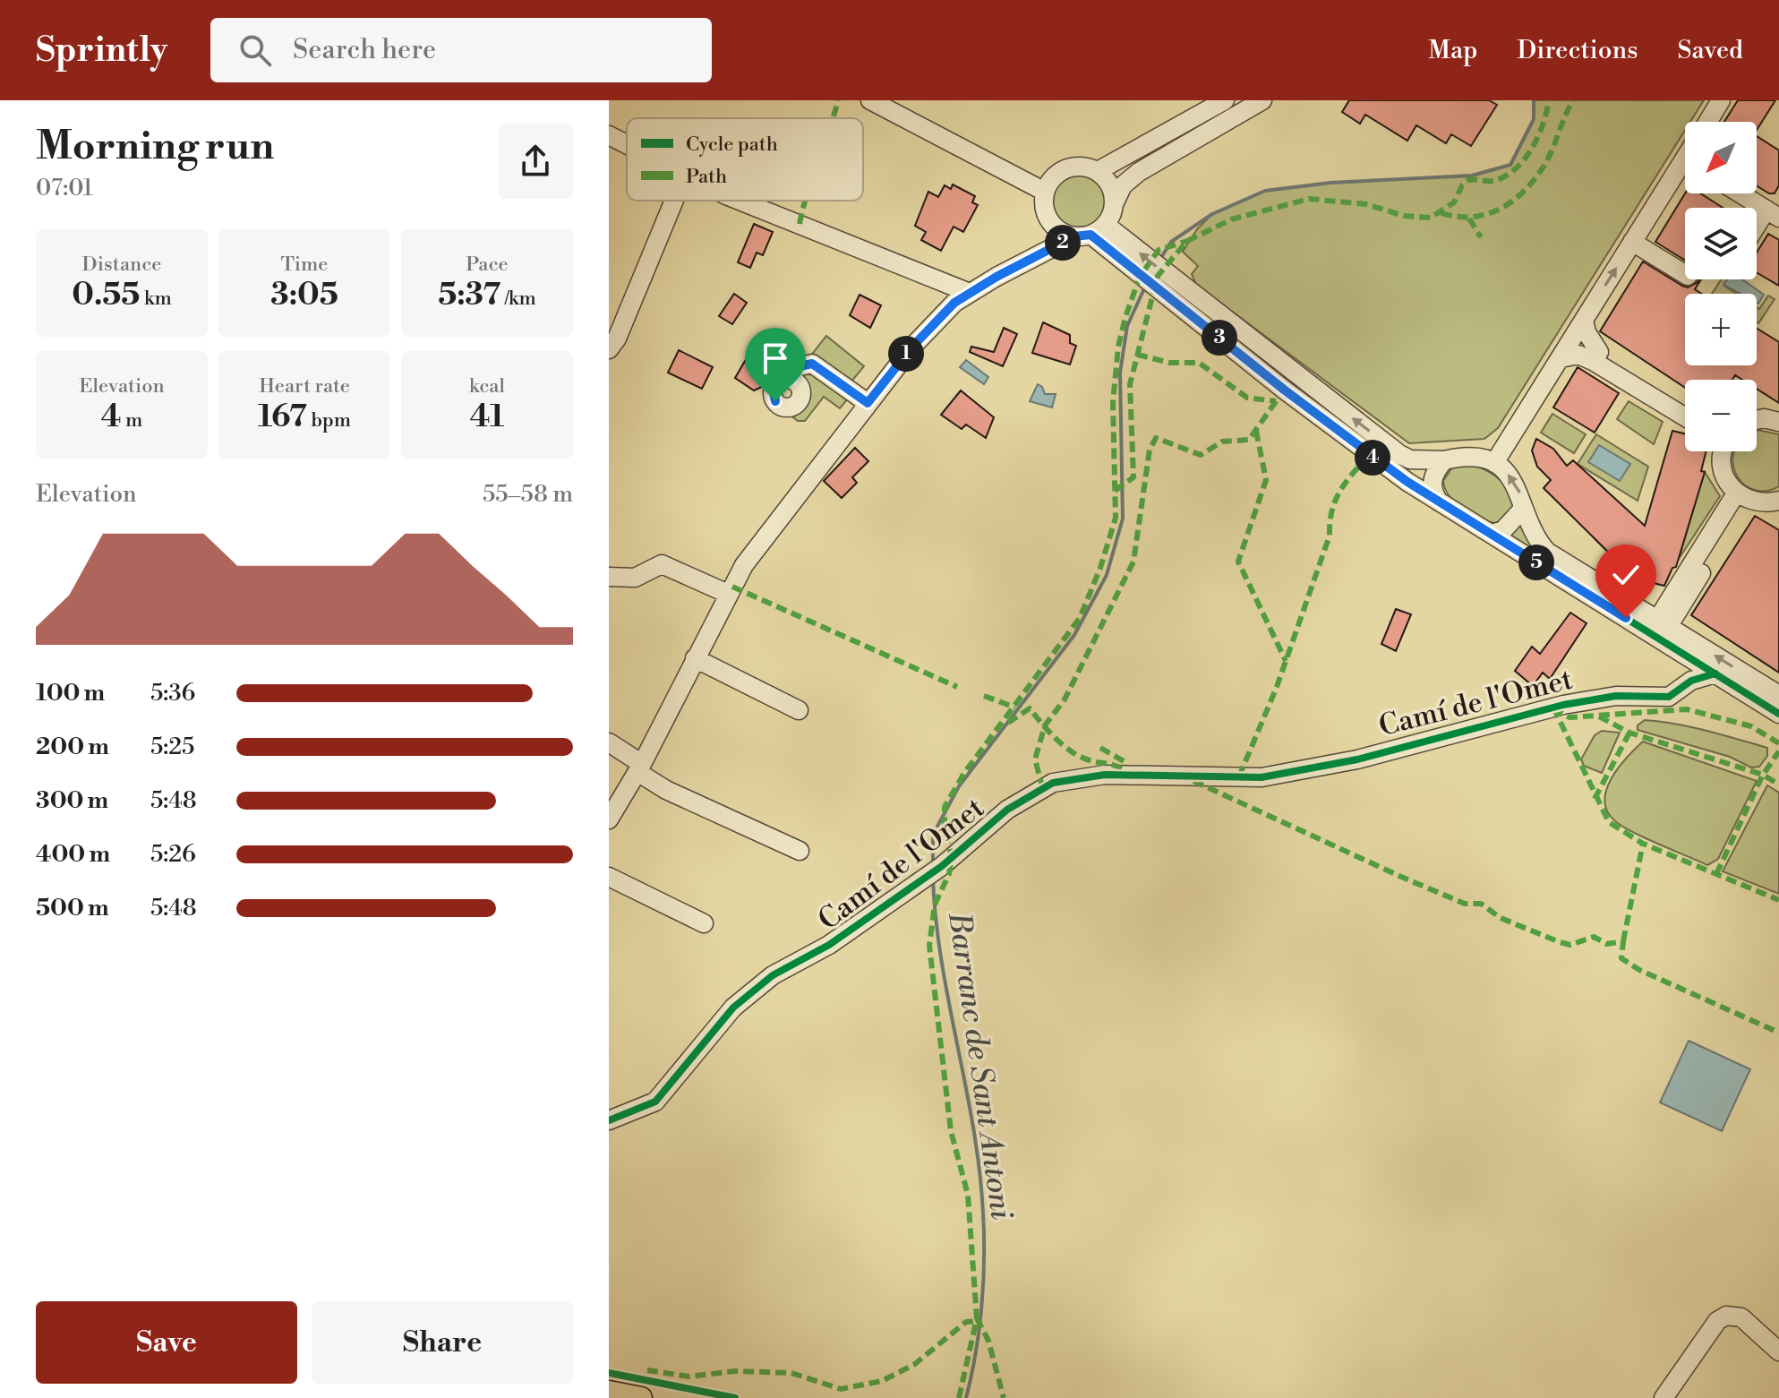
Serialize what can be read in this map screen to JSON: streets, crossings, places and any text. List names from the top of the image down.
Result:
{
  "streets": {
    "street": ["Camí de l'Omet"]
  },
  "water": ["Barranc de Sant Antoni"],
  "legend": ["Cycle path", "Path"],
  "north": "bottom left",
  "page": {
    "header": "Sprintly",
    "search": "Search here",
    "nav": ["Map", "Directions", "Saved"],
    "heading": ["Morning run", "07:01"],
    "map_buttons": ["+", "−"],
    "stats": [
      ["Distance", "0.55 km"],
      ["Time", "3:05"],
      ["Pace", "5:37 /km"],
      ["Elevation", "4 m"],
      ["Heart rate", "167 bpm"],
      ["kcal", "41"]
    ],
    "pins": [
      "2",
      "3",
      "1",
      "4",
      "5"
    ],
    "chart": ["Elevation", "55–58 m"],
    "list": [
      {
        "name": "100 m",
        "note": "5:36"
      },
      {
        "name": "200 m",
        "note": "5:25"
      },
      {
        "name": "300 m",
        "note": "5:48"
      },
      {
        "name": "400 m",
        "note": "5:26"
      },
      {
        "name": "500 m",
        "note": "5:48"
      }
    ],
    "buttons": ["Save", "Share"]
  }
}
